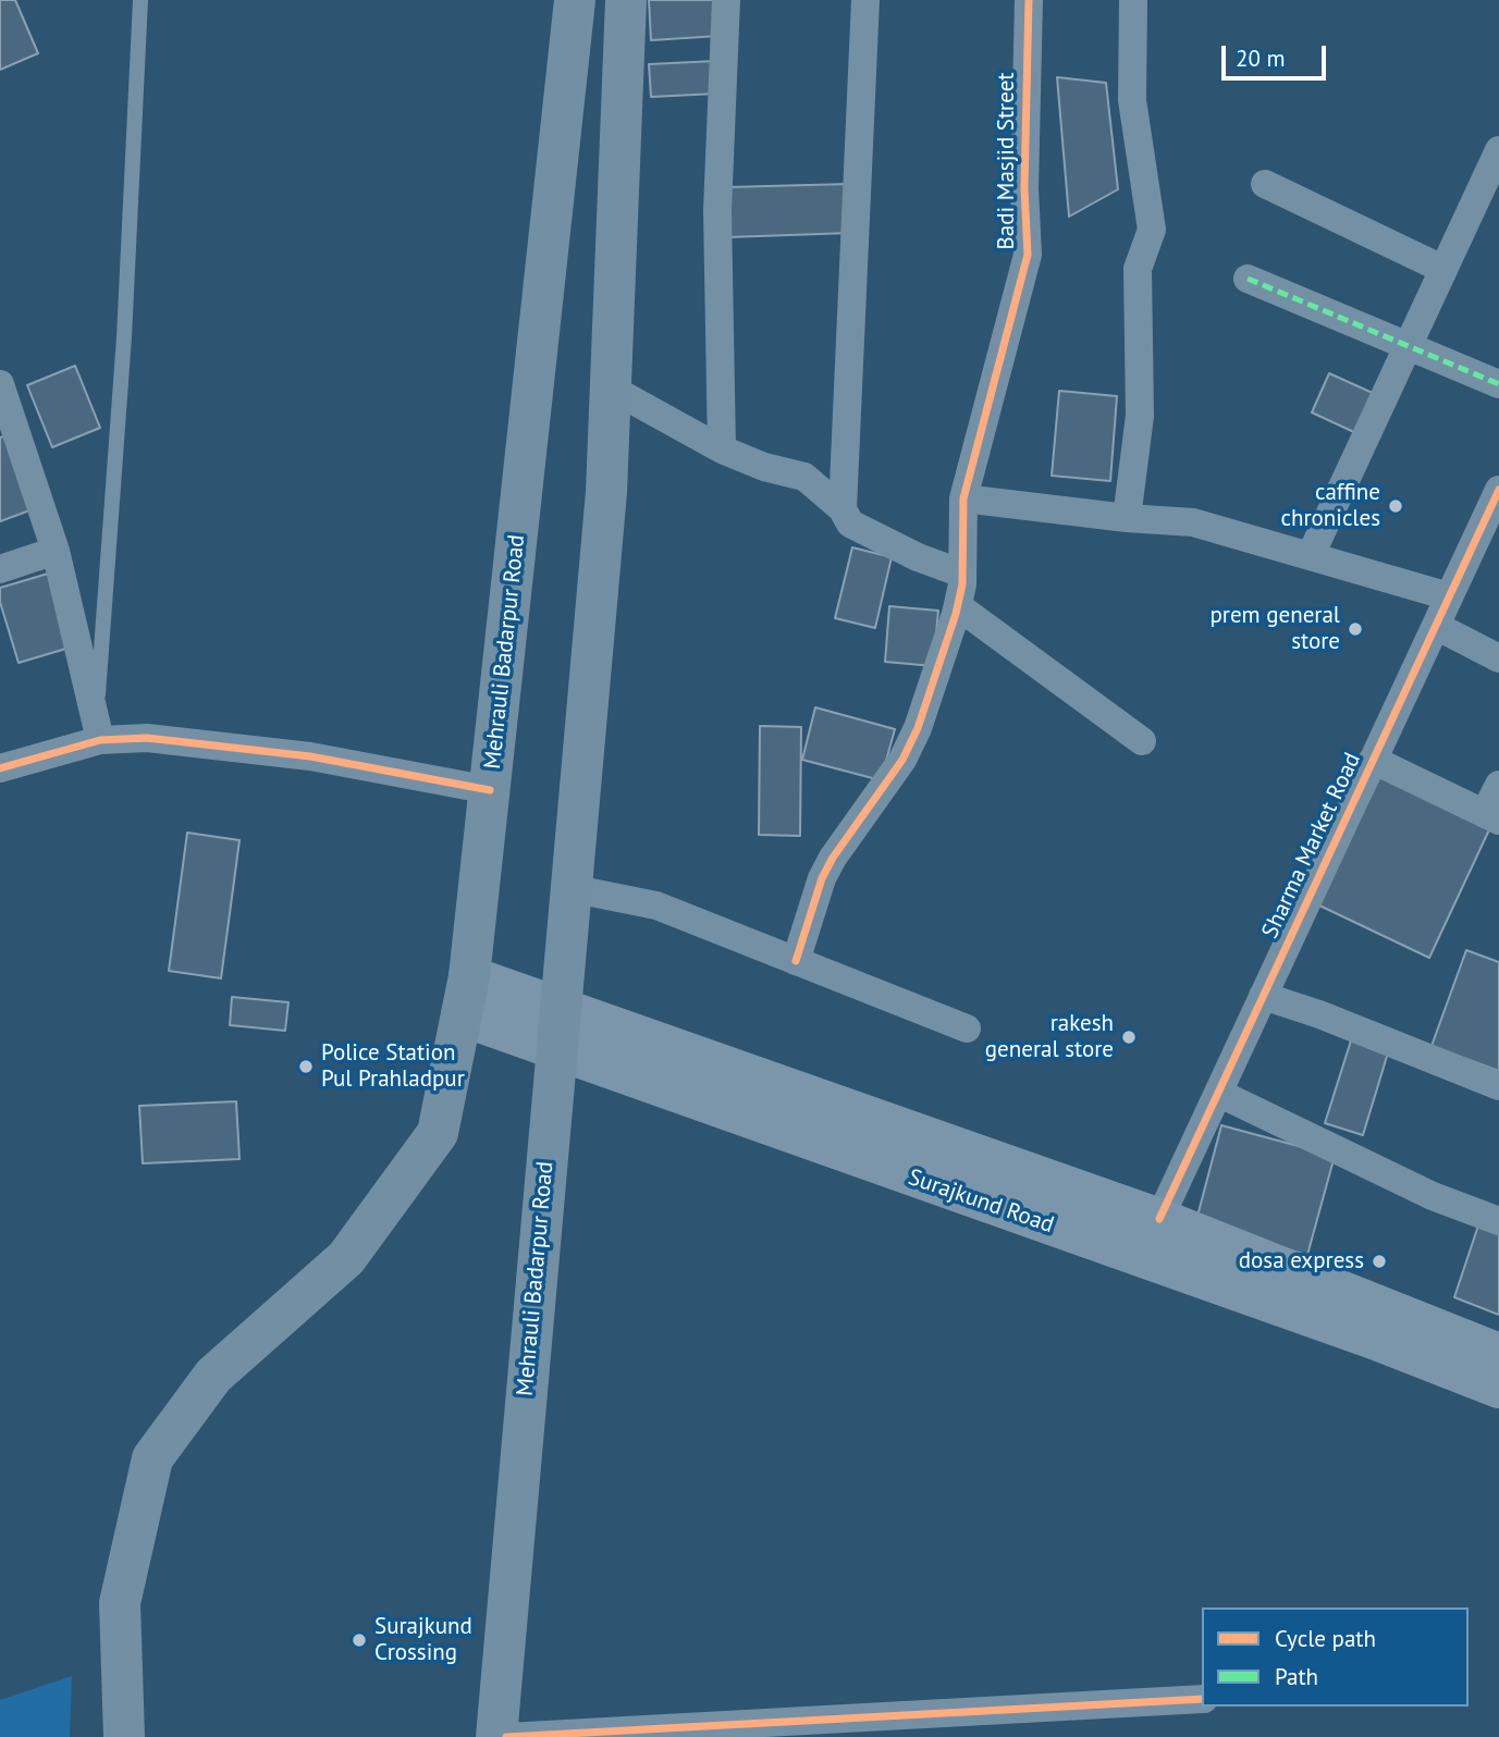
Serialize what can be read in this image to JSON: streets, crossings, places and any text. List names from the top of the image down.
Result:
{
  "streets": {
    "main road": ["Mehrauli Badarpur Road", "Surajkund Road"],
    "street": ["Badi Masjid Street", "Sharma Market Road"]
  },
  "crossings": [
    ["Mehrauli Badarpur Road", "Surajkund Road"],
    ["Sharma Market Road", "Surajkund Road"]
  ],
  "places": [
    "caffine chronicles",
    "prem general store",
    "rakesh general store",
    "Police Station Pul Prahladpur",
    "dosa express",
    "Surajkund Crossing"
  ],
  "legend": ["Cycle path", "Path"],
  "scale_bar": "20 m"
}
